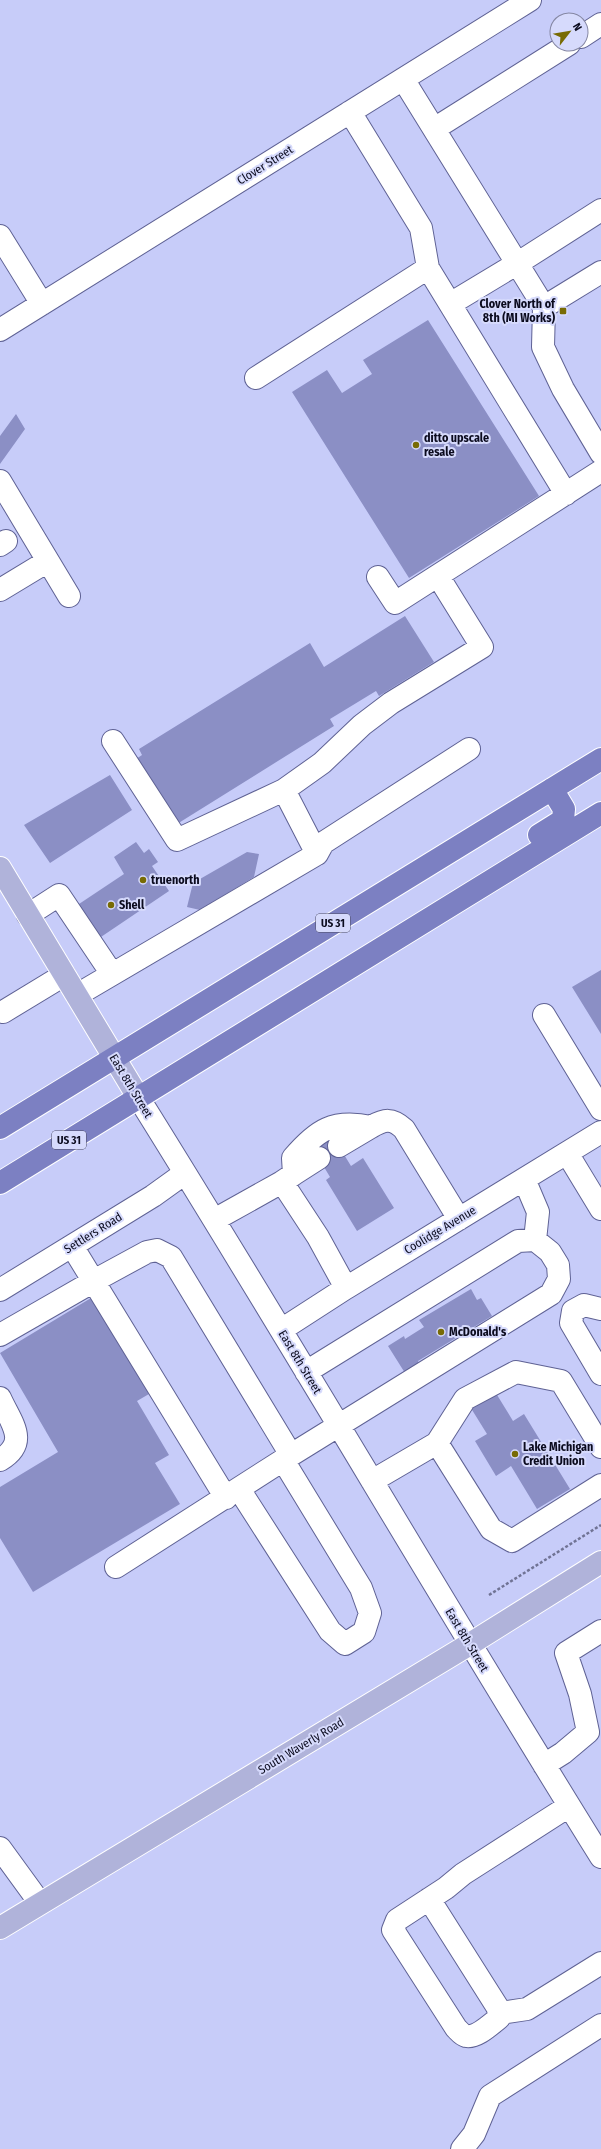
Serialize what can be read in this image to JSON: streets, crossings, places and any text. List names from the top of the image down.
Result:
{
  "streets": {
    "highway": ["US 31"],
    "main road": ["East 8th Street", "South Waverly Road"],
    "street": ["Clover Street", "Coolidge Avenue", "Settlers Road"]
  },
  "crossings": [
    ["US 31", "East 8th Street"],
    ["East 8th Street", "Coolidge Avenue"],
    ["East 8th Street", "Settlers Road"],
    ["East 8th Street", "South Waverly Road"]
  ],
  "places": {
    "transit": ["Clover North of 8th (MI Works)"],
    "other": [
      "ditto upscale resale",
      "truenorth",
      "Shell",
      "McDonald's",
      "Lake Michigan Credit Union"
    ]
  },
  "north": "top right"
}
